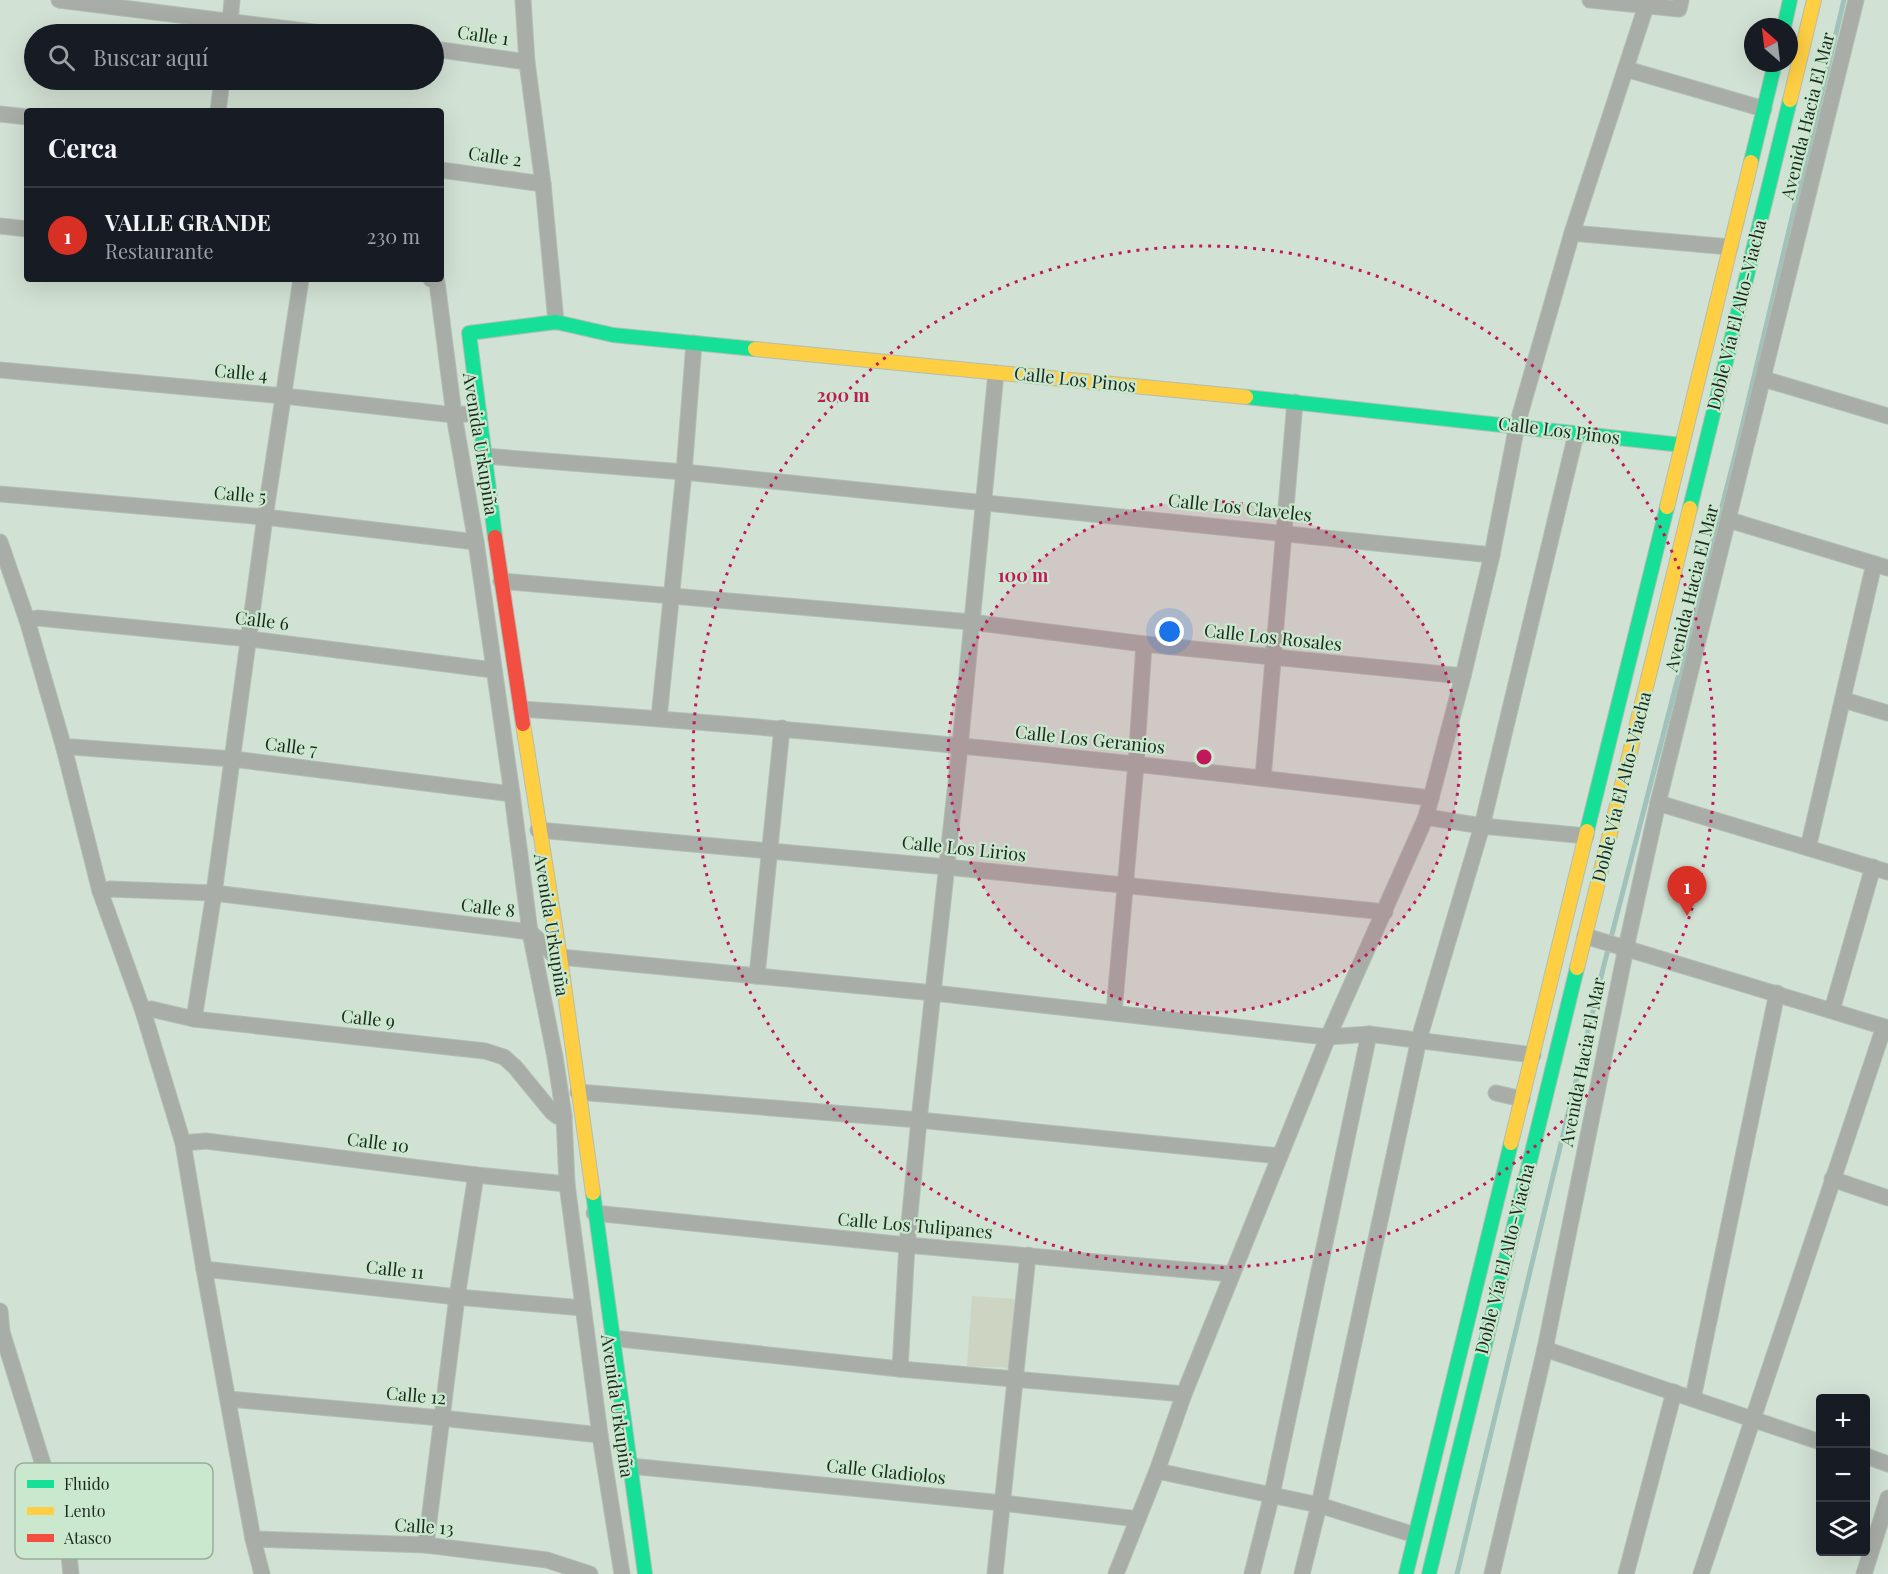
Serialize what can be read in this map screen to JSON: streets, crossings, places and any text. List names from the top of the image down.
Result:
{
  "streets": {
    "main road": ["Doble Vía El Alto-Viacha", "Calle Los Pinos"],
    "street": [
      "Calle 1",
      "Avenida Hacia El Mar",
      "Calle 2",
      "Calle 4",
      "Avenida Urkupiña",
      "Calle 5",
      "Calle Los Claveles",
      "Calle 6",
      "Calle Los Rosales",
      "Calle Los Geranios",
      "Calle 7",
      "Calle Los Lirios",
      "Calle 8",
      "Calle 9",
      "Calle 10",
      "Calle Los Tulipanes",
      "Calle 11",
      "Calle 12",
      "Calle Gladiolos",
      "Calle 13"
    ]
  },
  "crossings": [
    ["Doble Vía El Alto-Viacha", "Calle Los Pinos"],
    ["Calle 4", "Calle Los Pinos"],
    ["Calle 4", "Avenida Urkupiña"],
    ["Avenida Urkupiña", "Calle 5"],
    ["Avenida Urkupiña", "Calle 6"],
    ["Avenida Urkupiña", "Calle 7"],
    ["Avenida Urkupiña", "Calle 8"],
    ["Avenida Urkupiña", "Calle 9"],
    ["Avenida Urkupiña", "Calle 10"],
    ["Avenida Urkupiña", "Calle 11"],
    ["Avenida Urkupiña", "Calle 12"]
  ],
  "legend": ["Fluido", "Lento", "Atasco"],
  "north": "top left",
  "page": {
    "search": "Buscar aquí",
    "heading": "Cerca",
    "list": [
      {
        "mark": "1",
        "name": "VALLE GRANDE",
        "note": "Restaurante",
        "value": "230 m"
      }
    ],
    "pins": "1",
    "map_buttons": ["+", "−"]
  },
  "rings": ["200 m", "100 m"]
}
